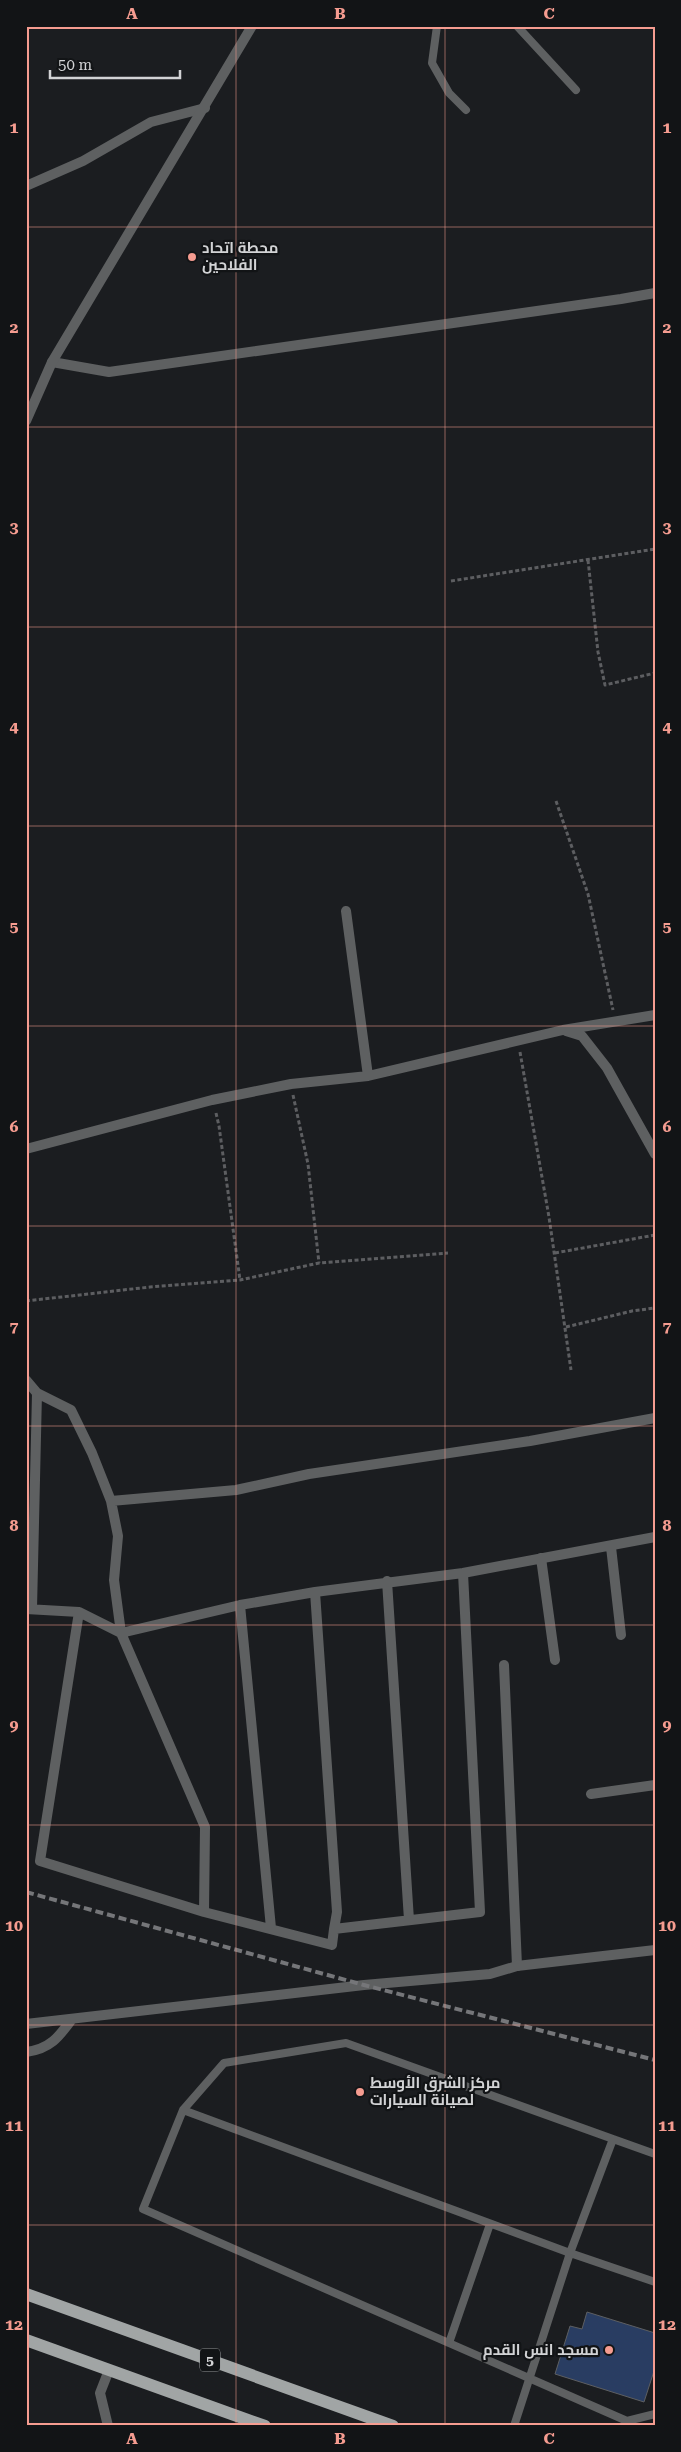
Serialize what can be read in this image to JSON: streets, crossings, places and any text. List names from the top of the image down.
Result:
{
  "streets": {
    "main road": ["5"]
  },
  "places": ["محطة اتحاد الفلاحين", "مركز الشرق الأوسط لصيانة السيارات", "مسجد انس القدم"],
  "scale_bar": "50 m",
  "grid": {
    "columns": ["A", "B", "C"],
    "rows": [
      "1",
      "2",
      "3",
      "4",
      "5",
      "6",
      "7",
      "8",
      "9",
      "10",
      "11",
      "12"
    ]
  }
}
